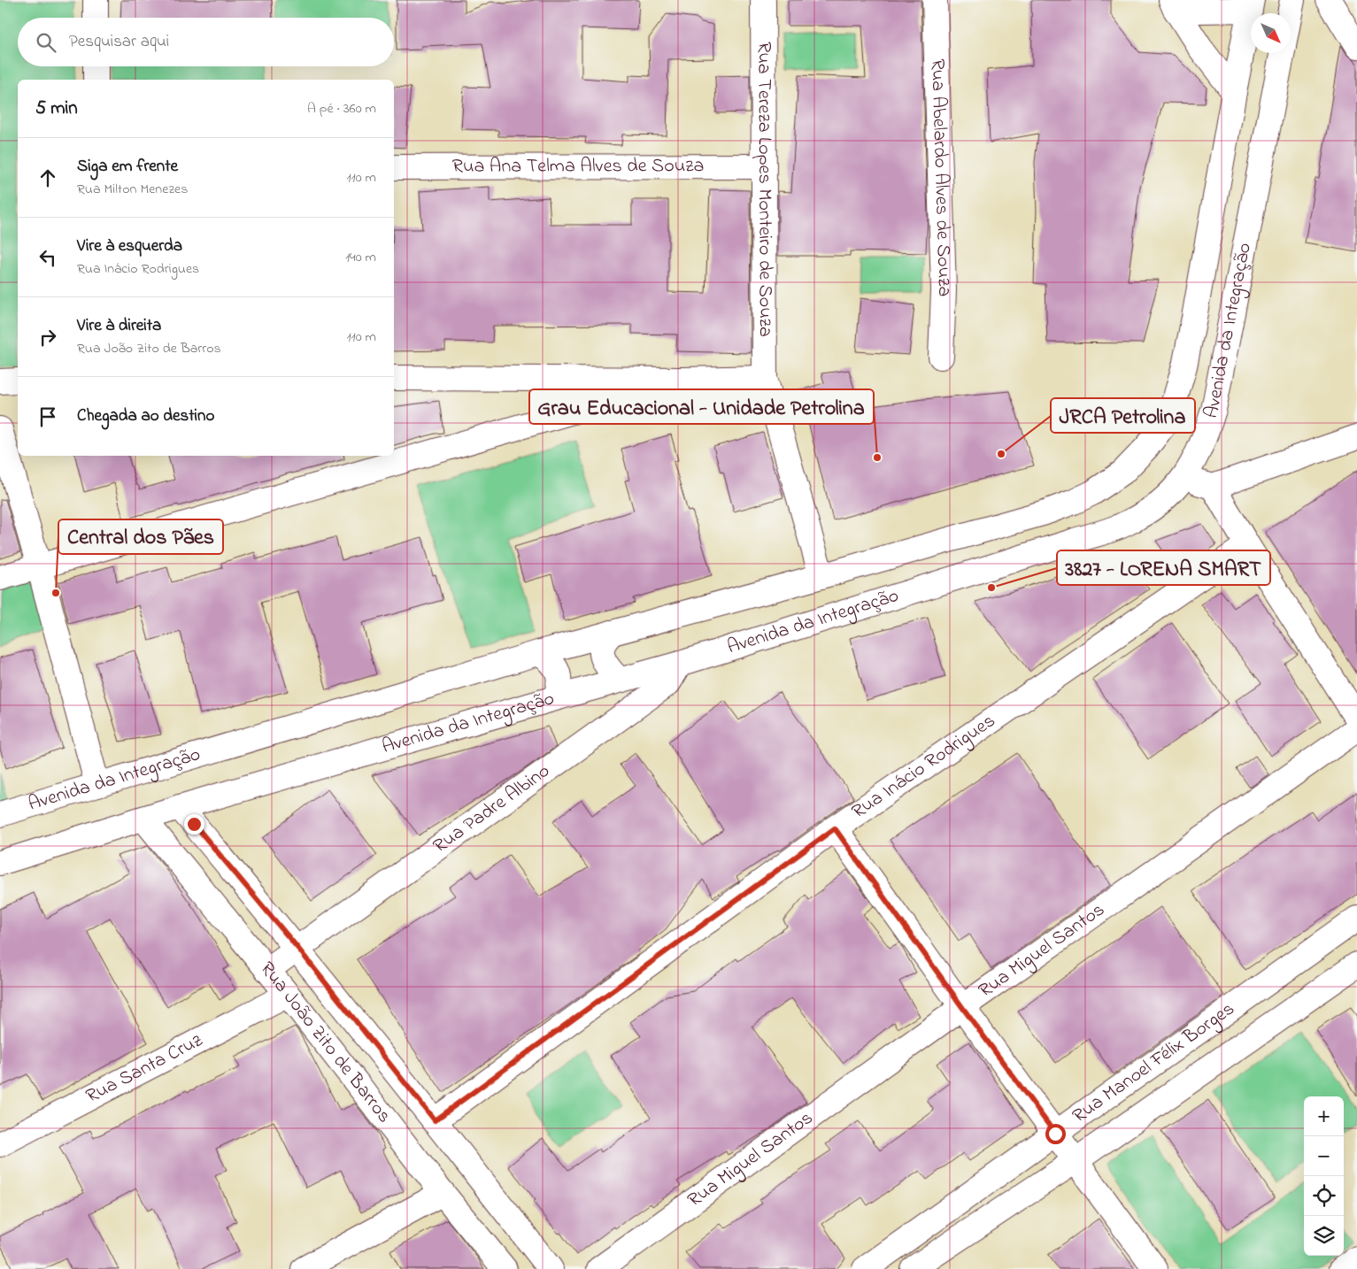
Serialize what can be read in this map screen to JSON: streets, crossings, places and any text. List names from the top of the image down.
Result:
{
  "streets": {
    "street": [
      "Rua Ana Telma Alves de Souza",
      "Rua Abelardo Alves de Souza",
      "Rua Tereza Lopes Monteiro de Souza",
      "Avenida da Integração",
      "Rua Inácio Rodrigues",
      "Rua Padre Albino",
      "Rua Miguel Santos",
      "Rua João Zito de Barros",
      "Rua Manoel Félix Borges",
      "Rua Santa Cruz"
    ]
  },
  "crossings": [
    ["Rua Ana Telma Alves de Souza", "Rua Tereza Lopes Monteiro de Souza"],
    ["Rua Tereza Lopes Monteiro de Souza", "Avenida da Integração"],
    ["Avenida da Integração", "Rua Padre Albino"],
    ["Avenida da Integração", "Rua João Zito de Barros"],
    ["Rua Inácio Rodrigues", "Rua João Zito de Barros"],
    ["Rua Padre Albino", "Rua João Zito de Barros"],
    ["Rua João Zito de Barros", "Rua Santa Cruz"]
  ],
  "places": [
    "JRCA Petrolina",
    "Grau Educacional - Unidade Petrolina",
    "3827 - LORENA SMART",
    "Central dos Pães"
  ],
  "north": "bottom right",
  "page": {
    "search": "Pesquisar aqui",
    "heading": ["5 min", "A pé · 360 m"],
    "list": [
      ["Siga em frente", "Rua Milton Menezes", "110 m"],
      ["Vire à esquerda", "Rua Inácio Rodrigues", "140 m"],
      ["Vire à direita", "Rua João Zito de Barros", "110 m"],
      "Chegada ao destino"
    ],
    "map_buttons": ["+", "−"]
  }
}
